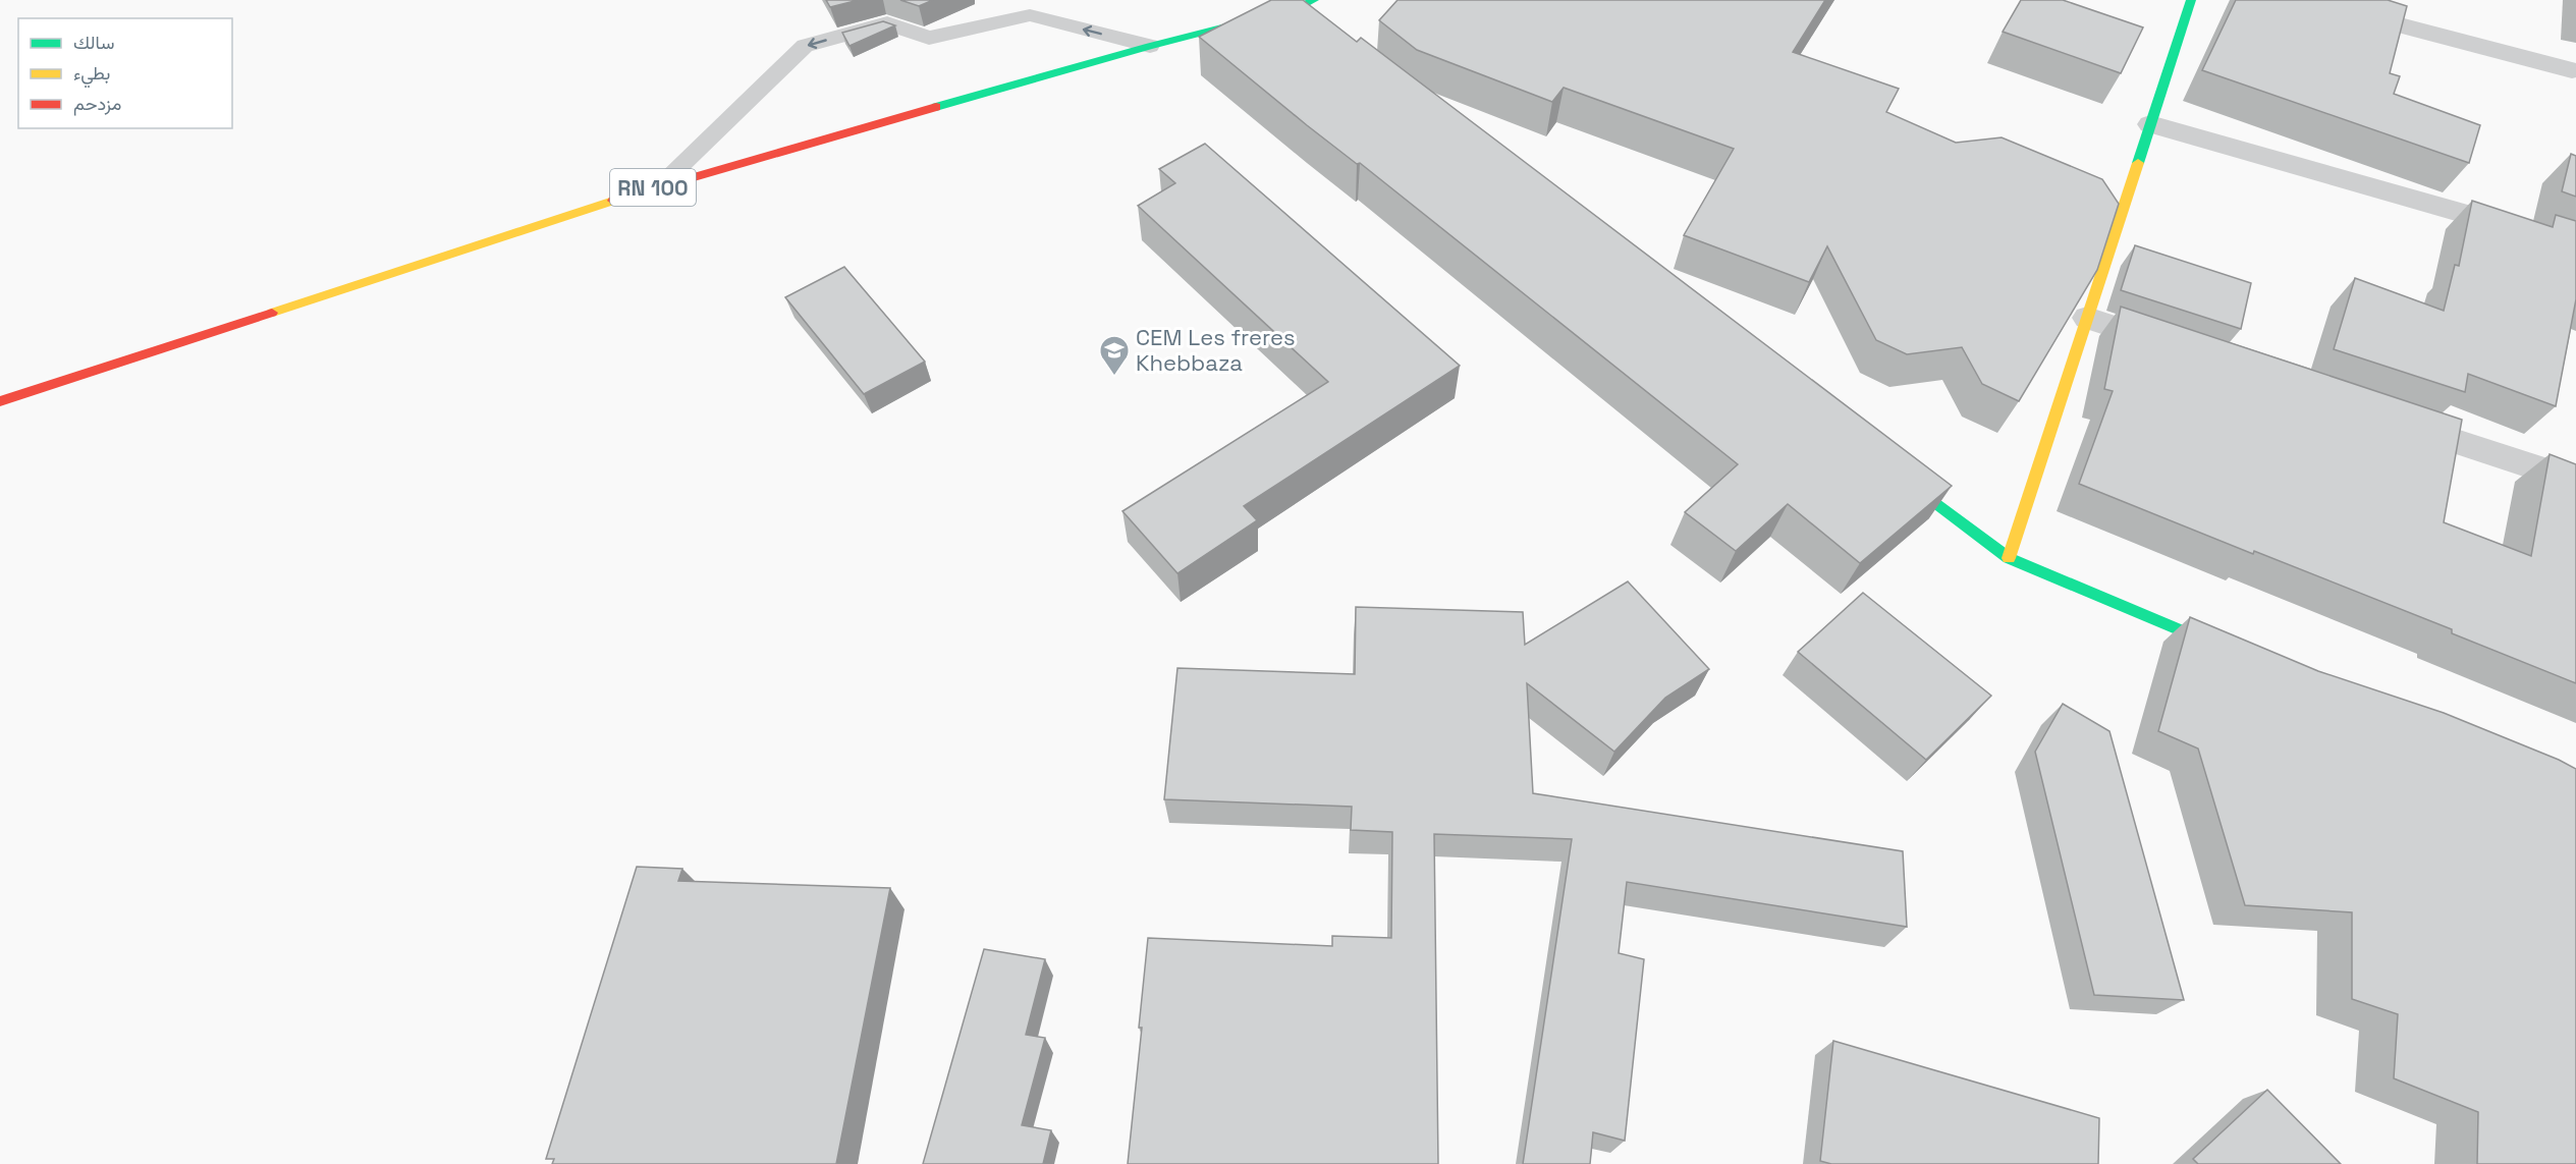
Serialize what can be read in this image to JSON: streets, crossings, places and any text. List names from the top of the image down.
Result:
{
  "streets": {
    "main road": ["RN 100"]
  },
  "places": {
    "school or university": ["CEM Les freres Khebbaza"]
  },
  "legend": ["سالك", "بطيء", "مزدحم"]
}
